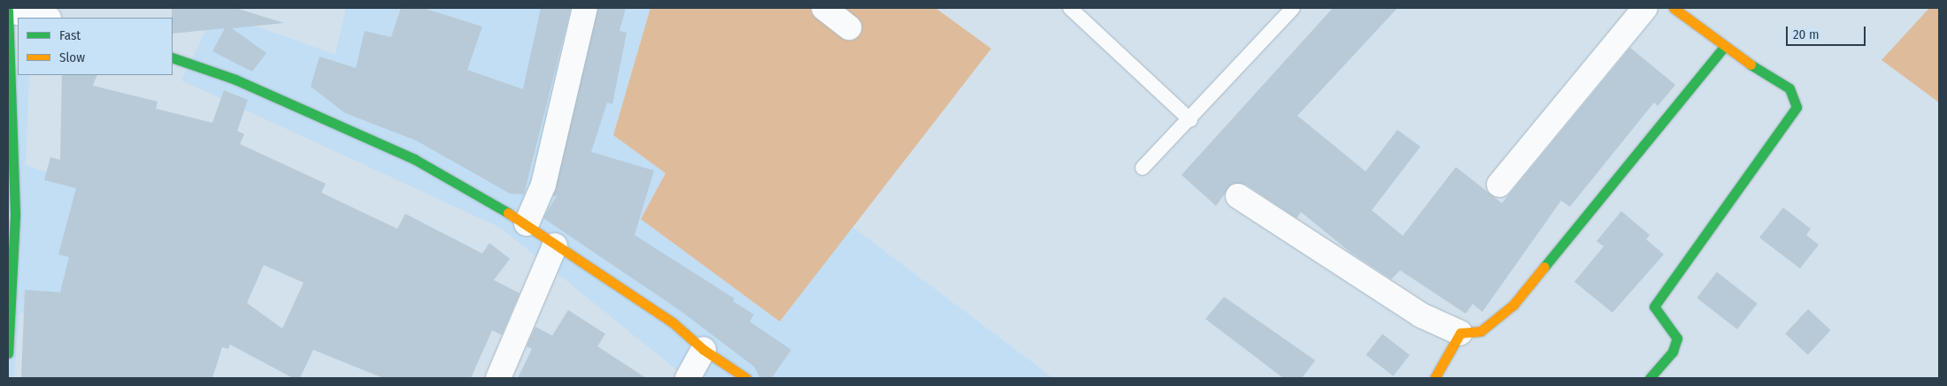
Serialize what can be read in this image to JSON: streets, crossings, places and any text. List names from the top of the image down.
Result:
{
  "legend": ["Fast", "Slow"],
  "scale_bar": "20 m"
}
